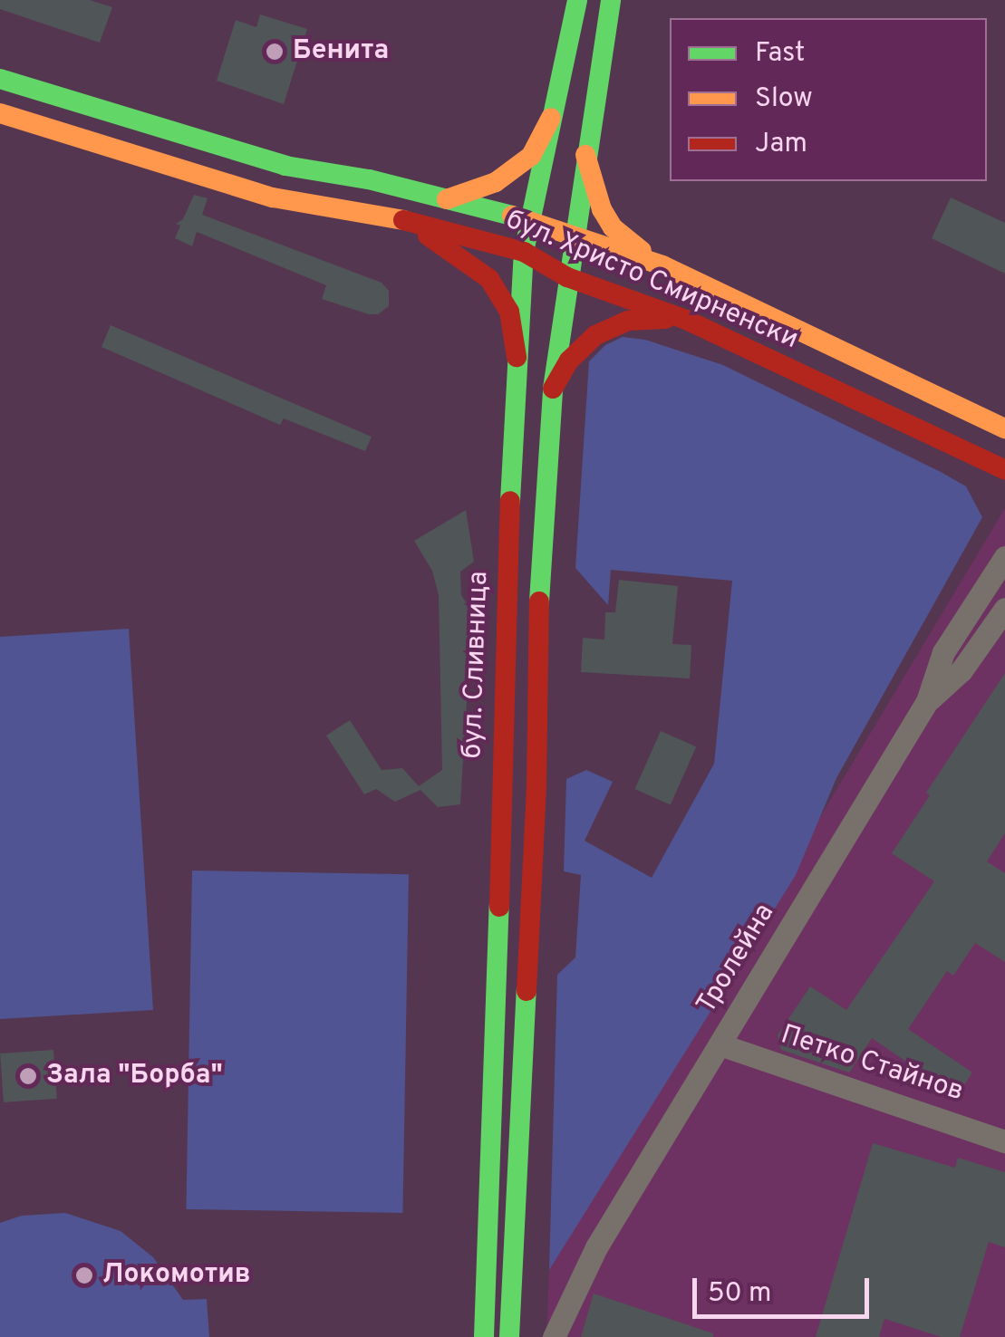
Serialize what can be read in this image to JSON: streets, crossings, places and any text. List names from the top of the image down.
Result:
{
  "streets": {
    "main road": ["бул. Христо Смирненски", "бул. Сливница"],
    "street": ["Тролейна", "Петко Стайнов"]
  },
  "crossings": [
    ["бул. Христо Смирненски", "бул. Сливница"],
    ["Тролейна", "Петко Стайнов"]
  ],
  "places": ["Бенита", "Зала \"Борба\"", "Локомотив"],
  "legend": ["Fast", "Slow", "Jam"],
  "scale_bar": "50 m"
}
